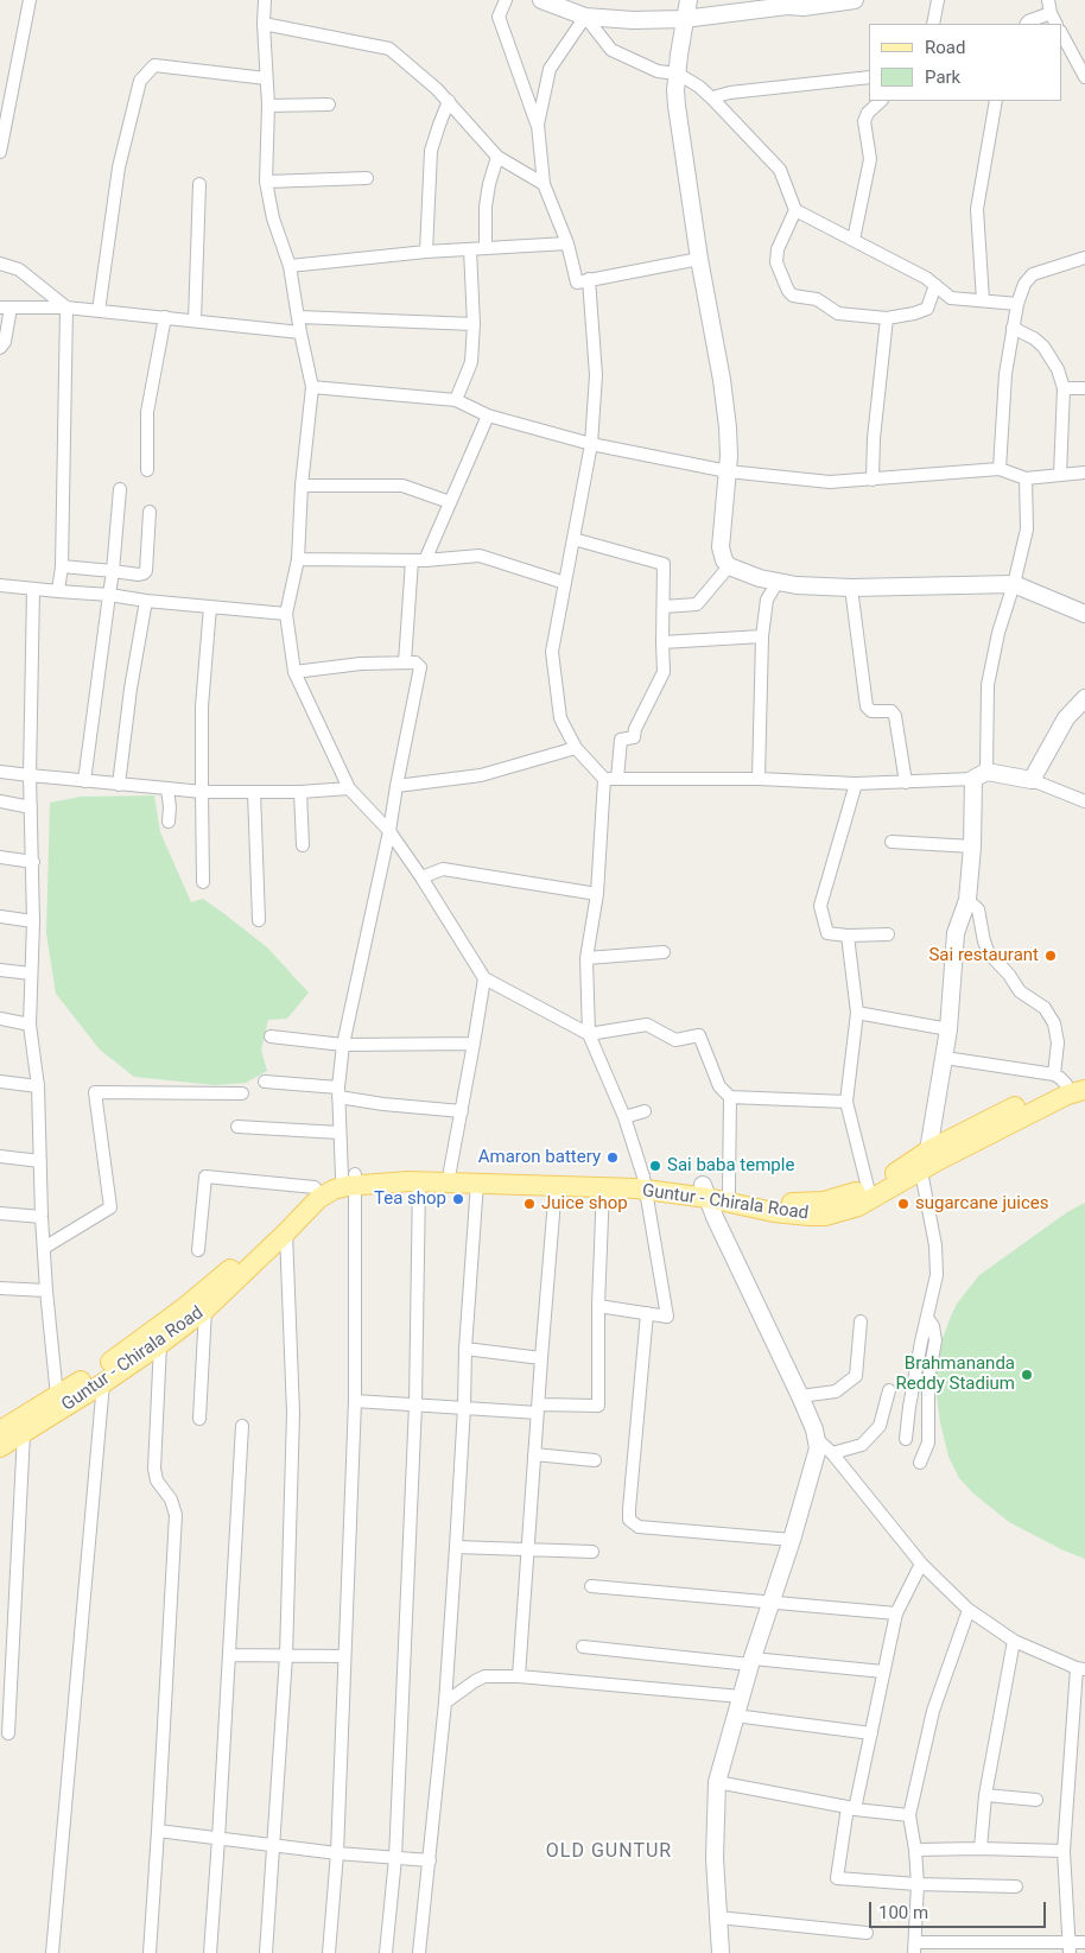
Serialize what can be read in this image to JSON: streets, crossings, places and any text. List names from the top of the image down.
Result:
{
  "streets": {
    "main road": ["Guntur - Chirala Road"]
  },
  "districts": ["OLD GUNTUR"],
  "places": [
    "Sai restaurant",
    "Amaron battery",
    "Sai baba temple",
    "Tea shop",
    "Juice shop",
    "sugarcane juices",
    "Brahmananda Reddy Stadium"
  ],
  "legend": ["Road", "Park"],
  "scale_bar": "100 m"
}
